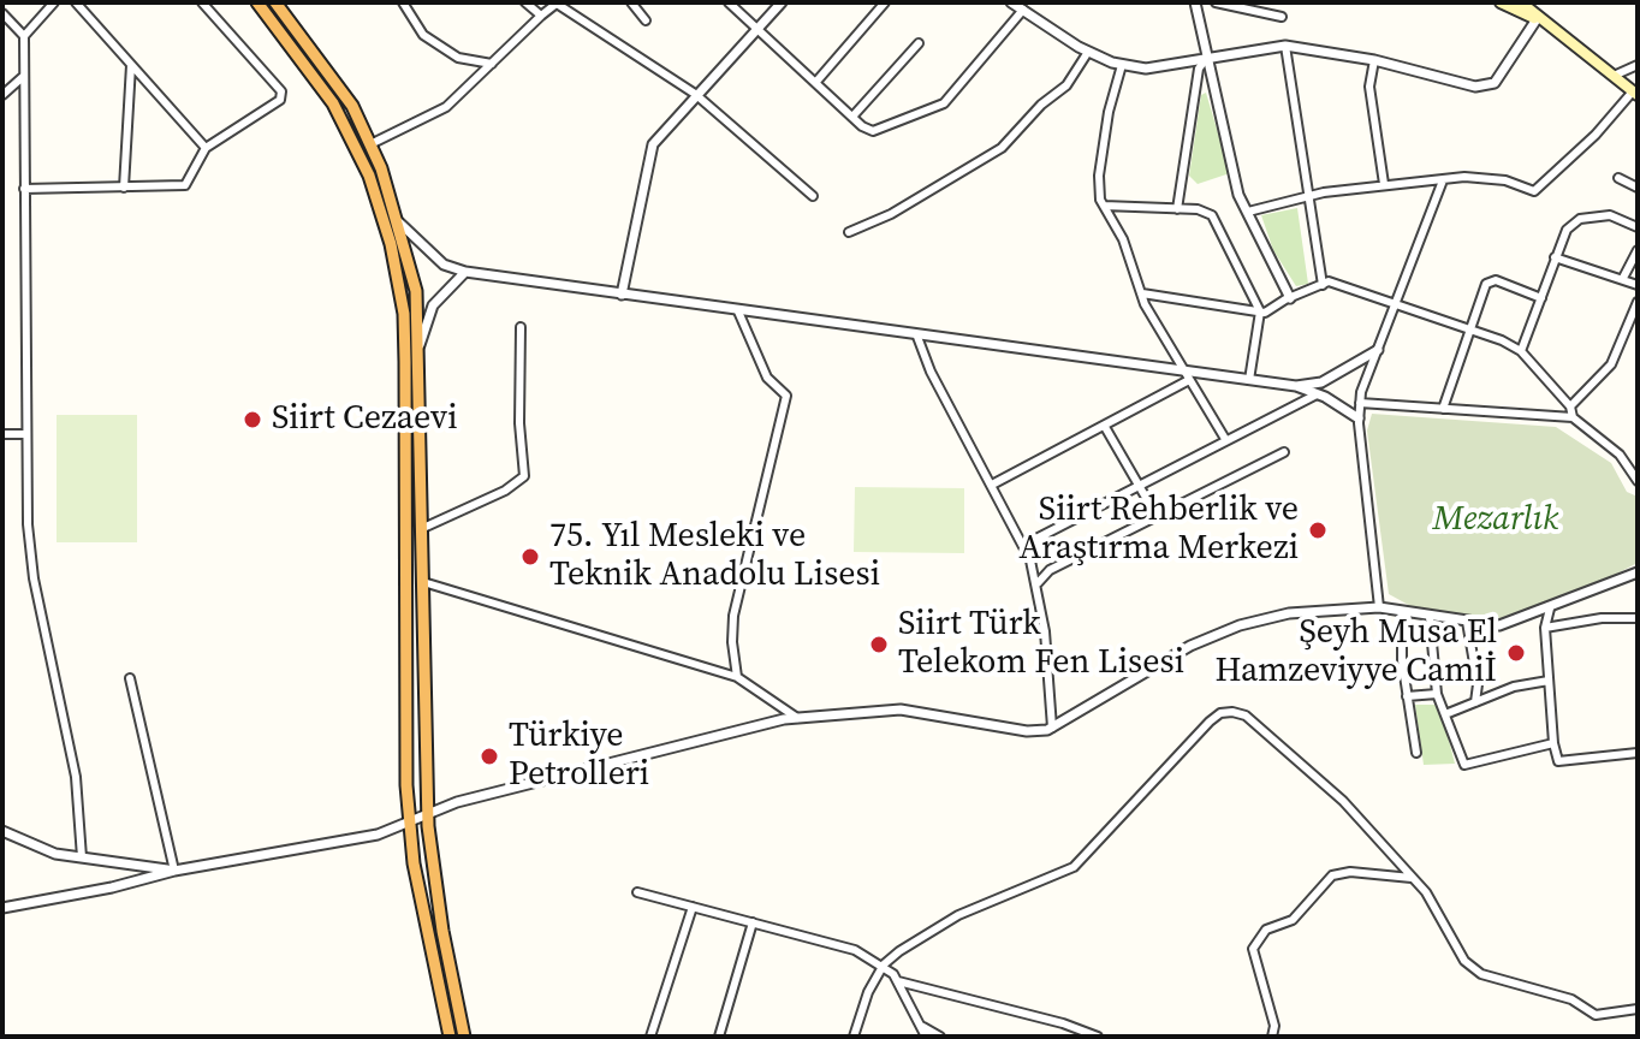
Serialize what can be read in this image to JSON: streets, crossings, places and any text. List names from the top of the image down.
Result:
{
  "parks": ["Mezarlık"],
  "places": [
    "Siirt Cezaevi",
    "Siirt Rehberlik ve Araştırma Merkezi",
    "75. Yıl Mesleki ve Teknik Anadolu Lisesi",
    "Siirt Türk Telekom Fen Lisesi",
    "Şeyh Musa El Hamzeviyye Camiİ",
    "Türkiye Petrolleri"
  ]
}
